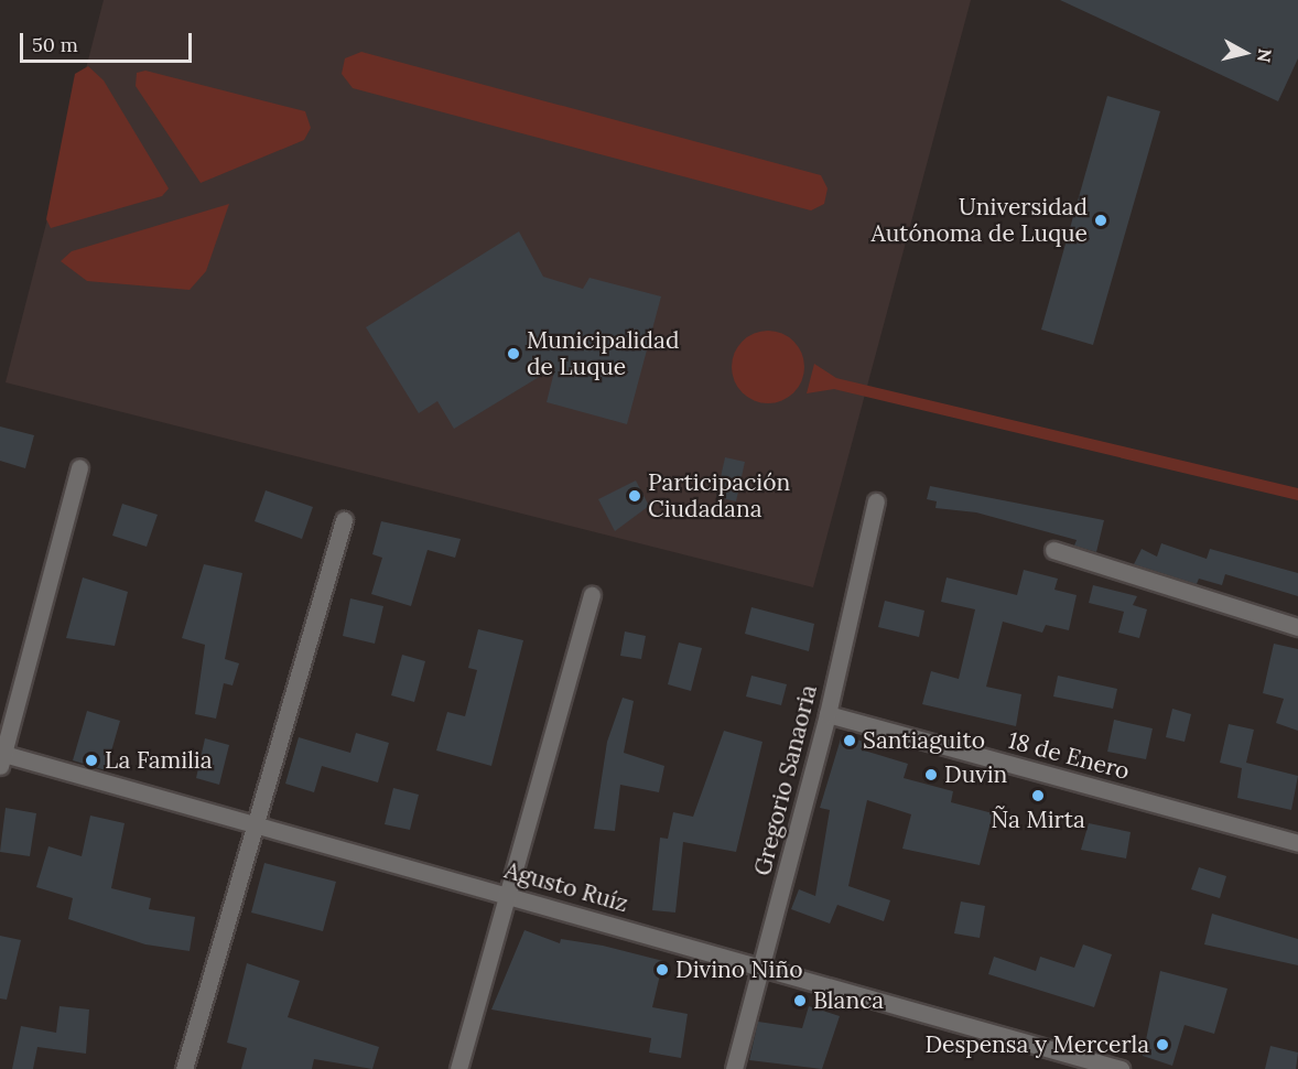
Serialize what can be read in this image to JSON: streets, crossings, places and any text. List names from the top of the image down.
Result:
{
  "streets": {
    "street": ["18 de Enero", "Gregorio Sanaoria", "Agusto Ruíz"]
  },
  "crossings": [
    ["18 de Enero", "Gregorio Sanaoria"],
    ["Gregorio Sanaoria", "Agusto Ruíz"]
  ],
  "places": [
    "Universidad Autónoma de Luque",
    "Municipalidad de Luque",
    "Participación Ciudadana",
    "Santiaguito",
    "La Familia",
    "Duvin",
    "Ña Mirta",
    "Divino Niño",
    "Blanca",
    "Despensa y Mercerla"
  ],
  "scale_bar": "50 m",
  "north": "right"
}
